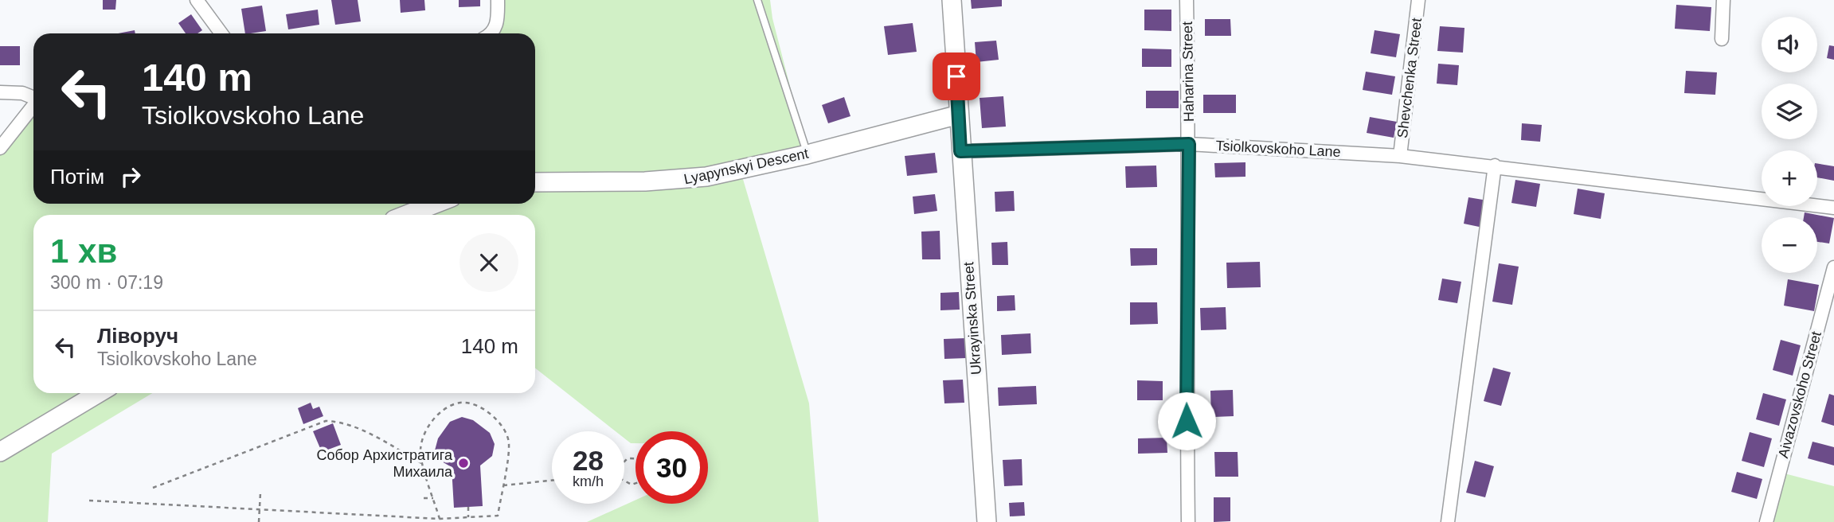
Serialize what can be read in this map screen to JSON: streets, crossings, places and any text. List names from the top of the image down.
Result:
{
  "streets": {
    "street": [
      "Haharina Street",
      "Shevchenka Street",
      "Tsiolkovskoho Lane",
      "Lyapynskyi Descent",
      "Ukrayinska Street",
      "Aivazovskoho Street"
    ]
  },
  "crossings": [
    ["Haharina Street", "Tsiolkovskoho Lane"],
    ["Shevchenka Street", "Tsiolkovskoho Lane"],
    ["Tsiolkovskoho Lane", "Ukrayinska Street"],
    ["Lyapynskyi Descent", "Ukrayinska Street"]
  ],
  "places": ["Собор Архистратига Михаила"],
  "page": {
    "map_buttons": ["+", "−"],
    "turn": ["140 m", "Tsiolkovskoho Lane"],
    "then": "Потім",
    "heading": ["1 хв", "300 m · 07:19"],
    "list": [
      {
        "name": "Ліворуч",
        "note": "Tsiolkovskoho Lane",
        "value": "140 m"
      }
    ],
    "speed": "28 km/h",
    "limit": "30"
  }
}
